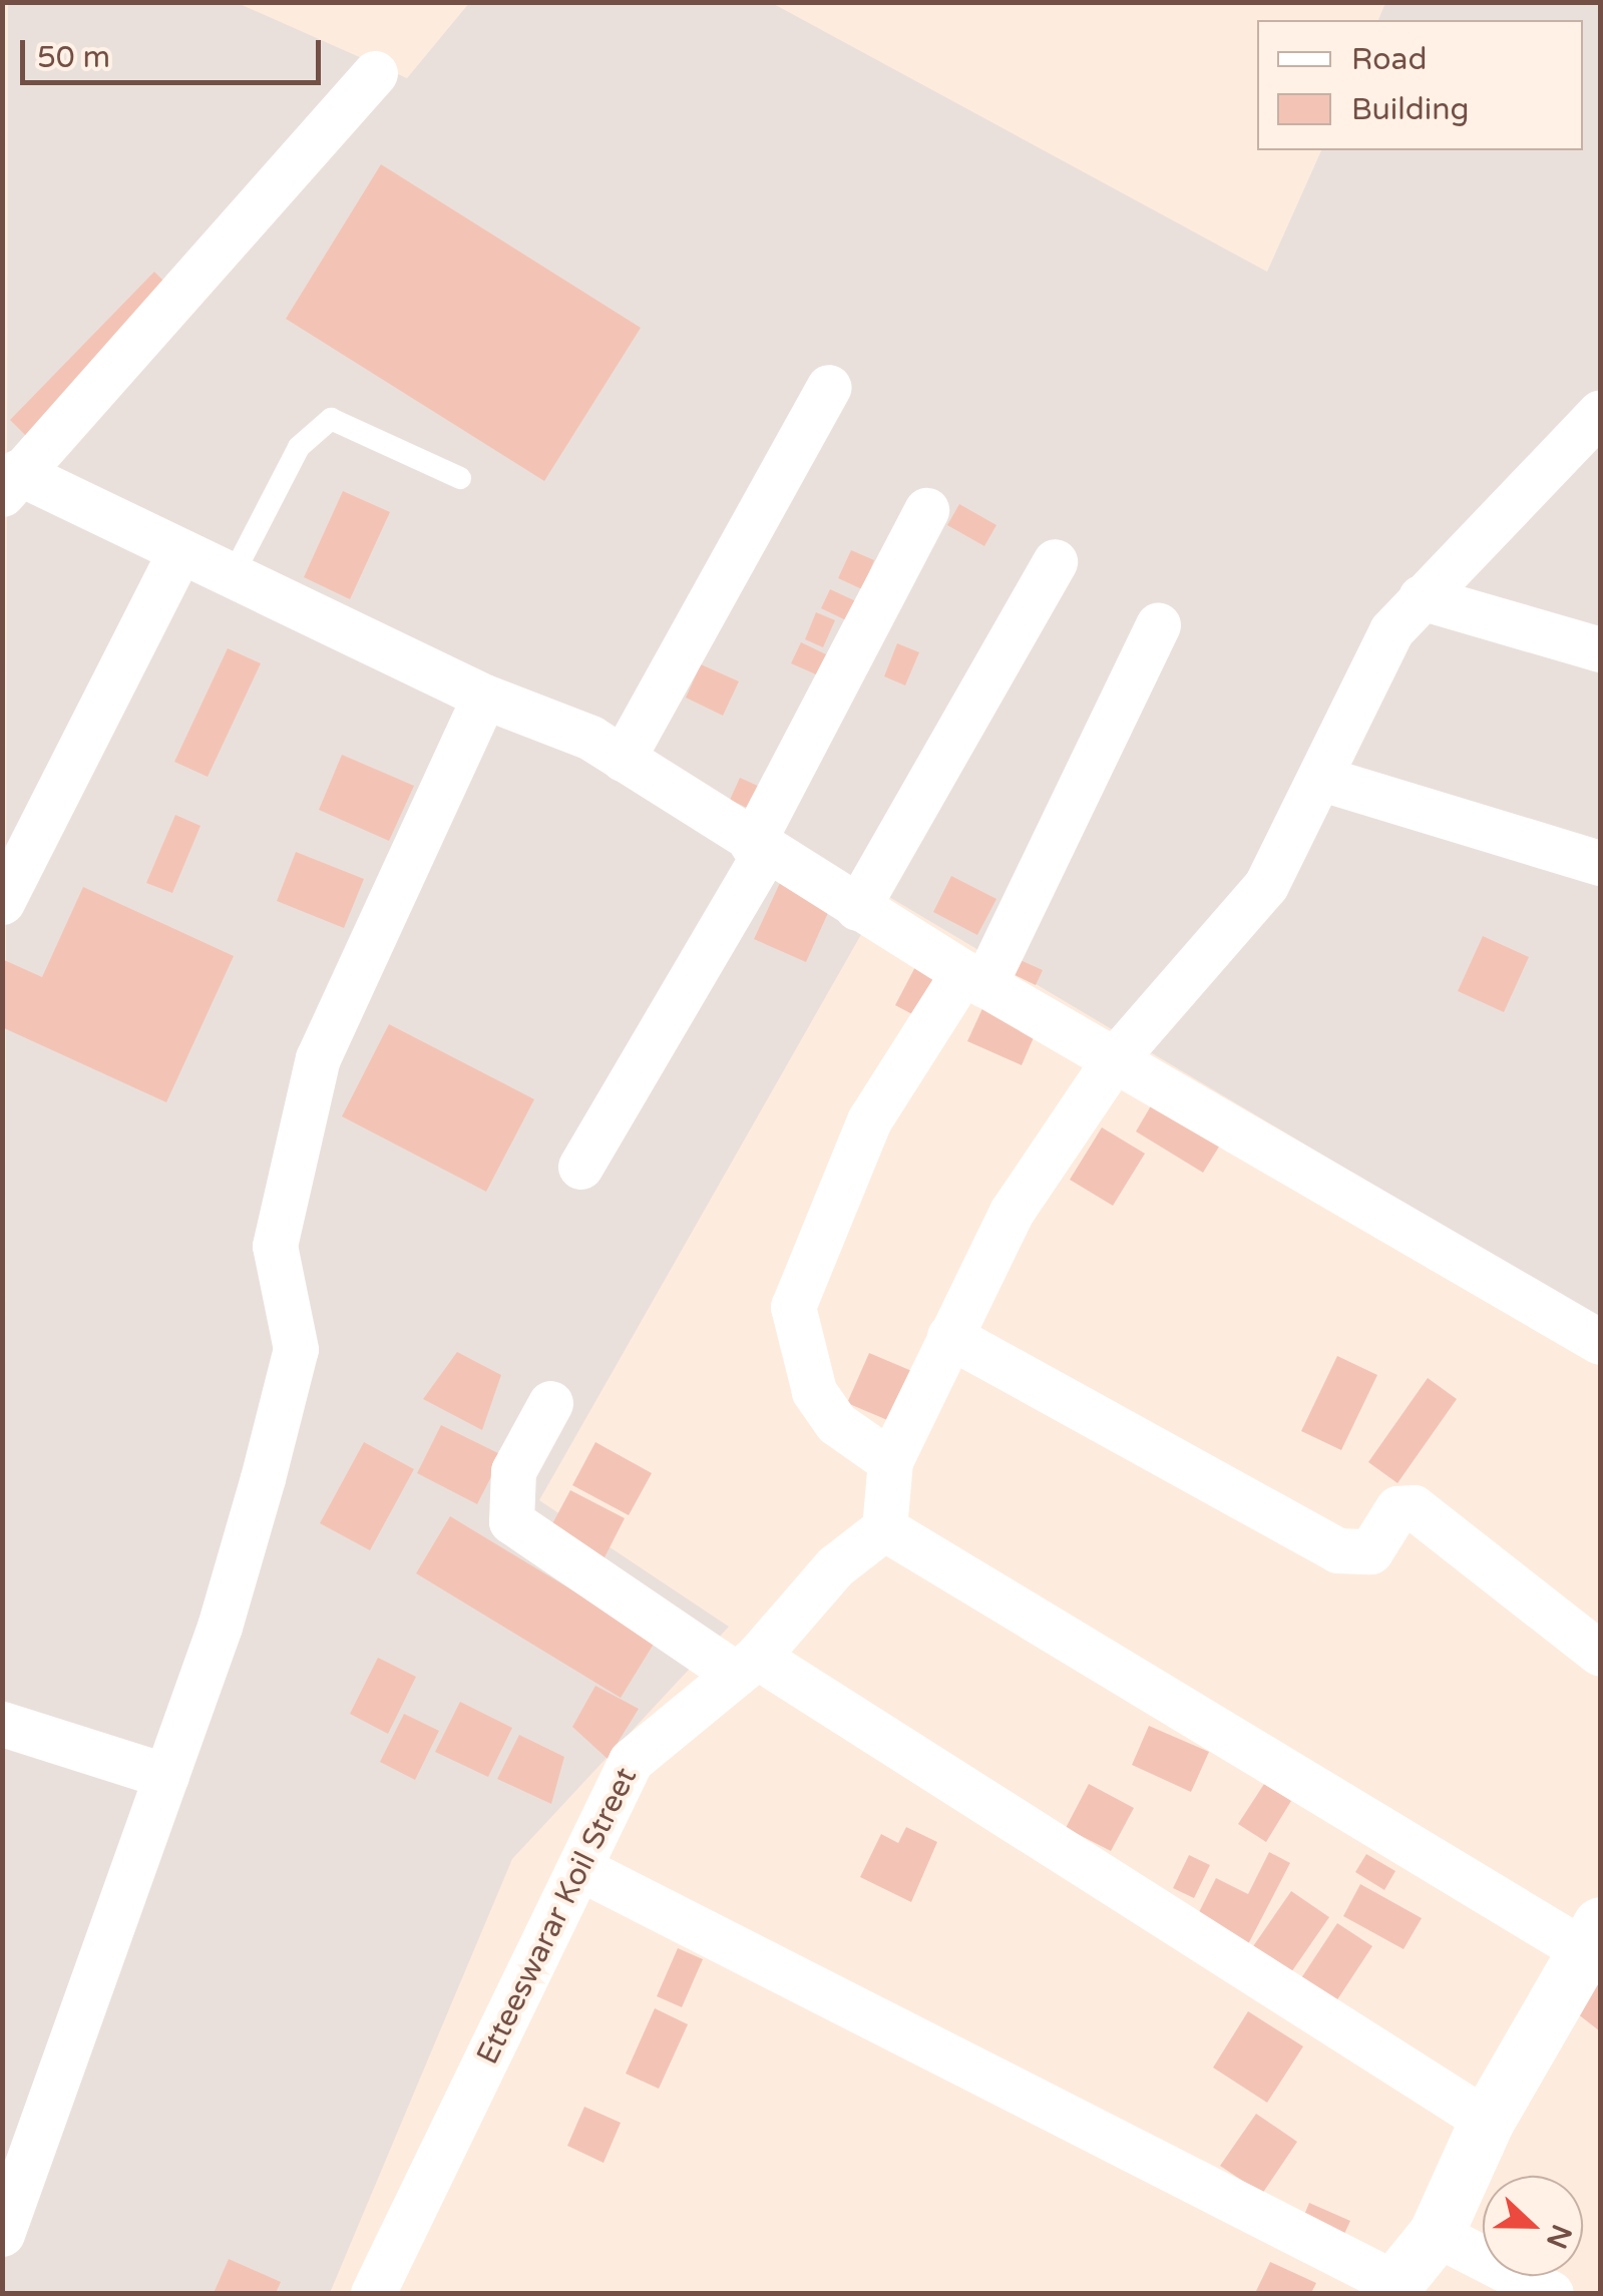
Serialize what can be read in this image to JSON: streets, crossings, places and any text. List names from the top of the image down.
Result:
{
  "streets": {
    "street": ["Etteeswarar Koil Street"]
  },
  "legend": ["Road", "Building"],
  "scale_bar": "50 m",
  "north": "right"
}
